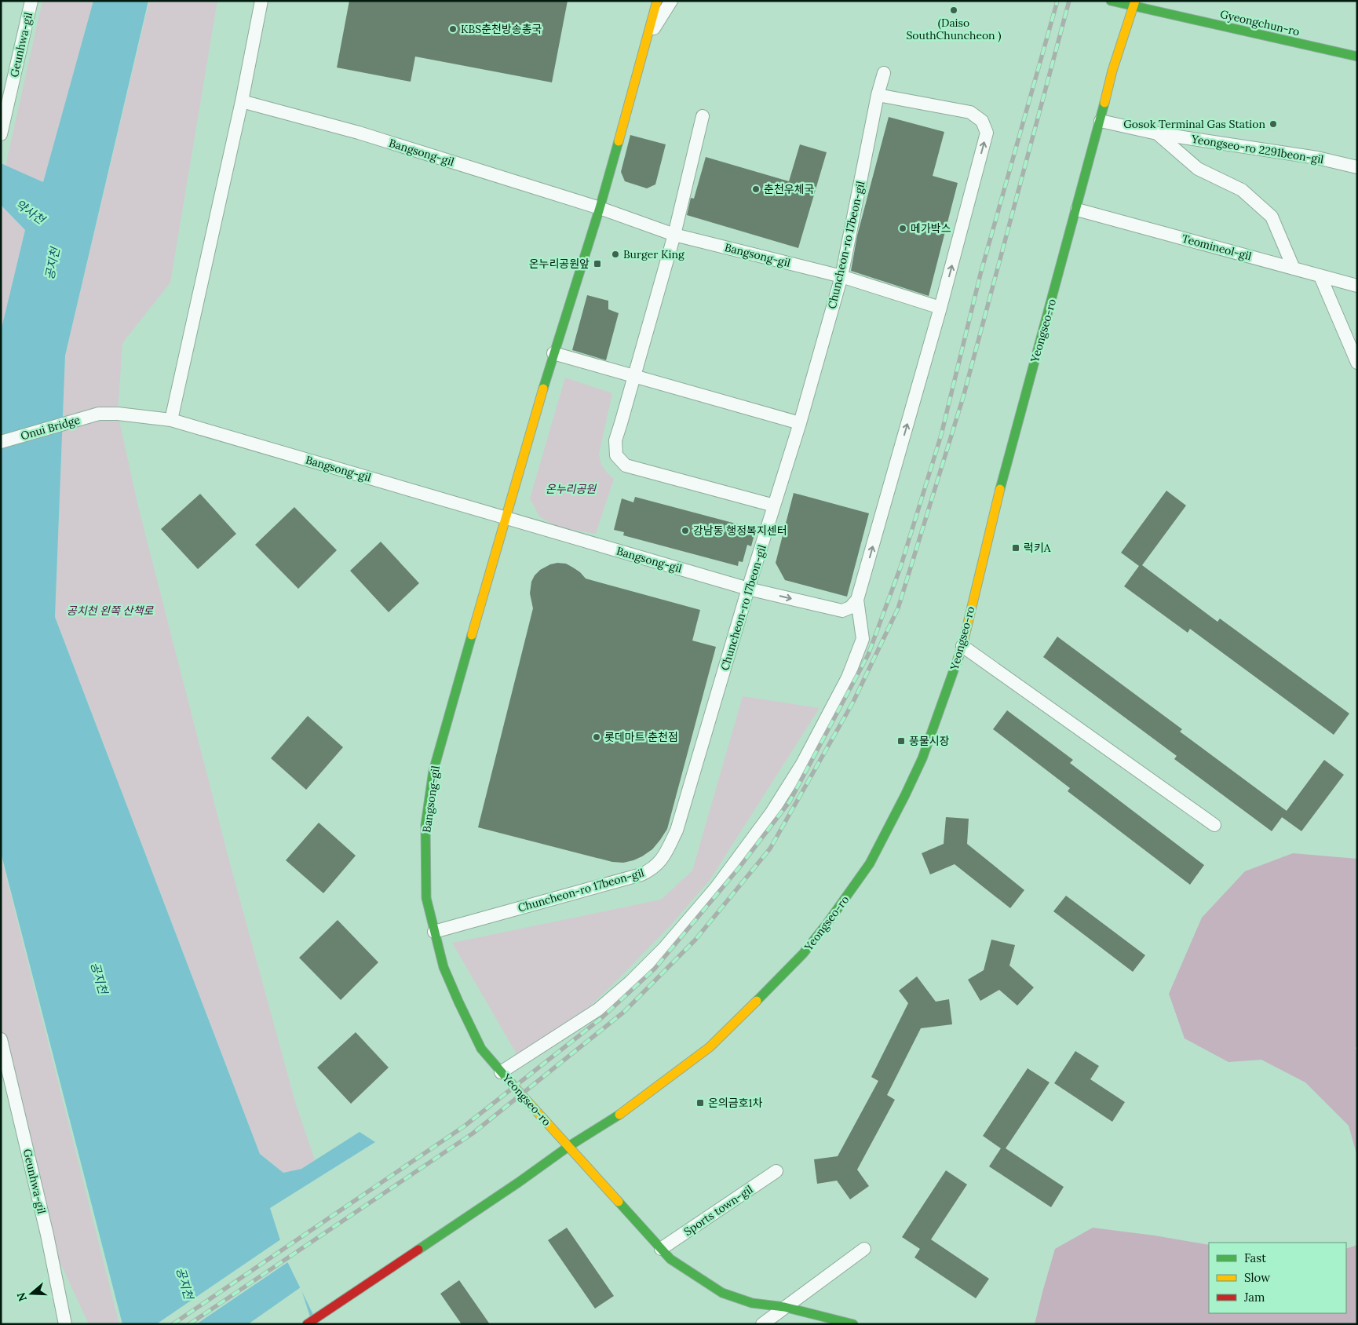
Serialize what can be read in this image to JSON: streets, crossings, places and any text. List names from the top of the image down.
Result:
{
  "streets": {
    "street": [
      "Gyeongchun-ro",
      "Geunhwa-gil",
      "Yeongseo-ro 2291beon-gil",
      "Bangsong-gil",
      "Chuncheon-ro 17beon-gil",
      "Teomineol-gil",
      "Yeongseo-ro",
      "Onui Bridge",
      "Sports town-gil"
    ]
  },
  "crossings": [
    ["Gyeongchun-ro", "Yeongseo-ro"],
    ["Yeongseo-ro 2291beon-gil", "Teomineol-gil"],
    ["Yeongseo-ro 2291beon-gil", "Yeongseo-ro"],
    ["Bangsong-gil", "Chuncheon-ro 17beon-gil"],
    ["Bangsong-gil", "Yeongseo-ro"],
    ["Bangsong-gil", "Onui Bridge"],
    ["Chuncheon-ro 17beon-gil", "Yeongseo-ro"],
    ["Teomineol-gil", "Yeongseo-ro"]
  ],
  "water": ["약사천", "공지천"],
  "parks": ["온누리공원", "공치천 왼쪽 산책로"],
  "places": {
    "other": [
      "(Daiso SouthChuncheon )",
      "KBS춘천방송총국",
      "Gosok Terminal Gas Station",
      "춘천우체국",
      "메가박스",
      "Burger King",
      "강남동 행정복지센터",
      "롯데마트 춘천점"
    ],
    "transit": [
      "온누리공원앞",
      "럭키A",
      "풍물시장",
      "온의금호1차"
    ]
  },
  "legend": ["Fast", "Slow", "Jam"],
  "north": "left"
}
